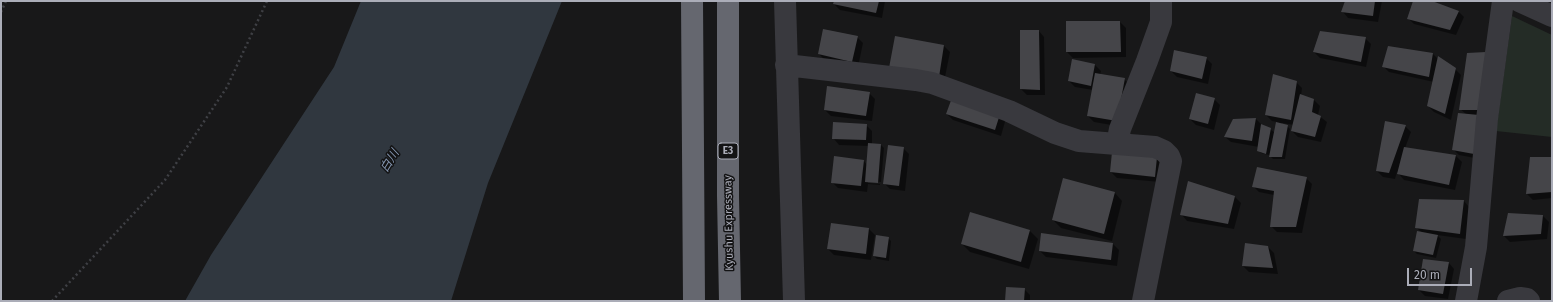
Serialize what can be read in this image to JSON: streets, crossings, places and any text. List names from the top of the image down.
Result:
{
  "streets": {
    "highway": ["E3", "Kyushu Expressway"]
  },
  "water": ["白川"],
  "scale_bar": "20 m"
}
